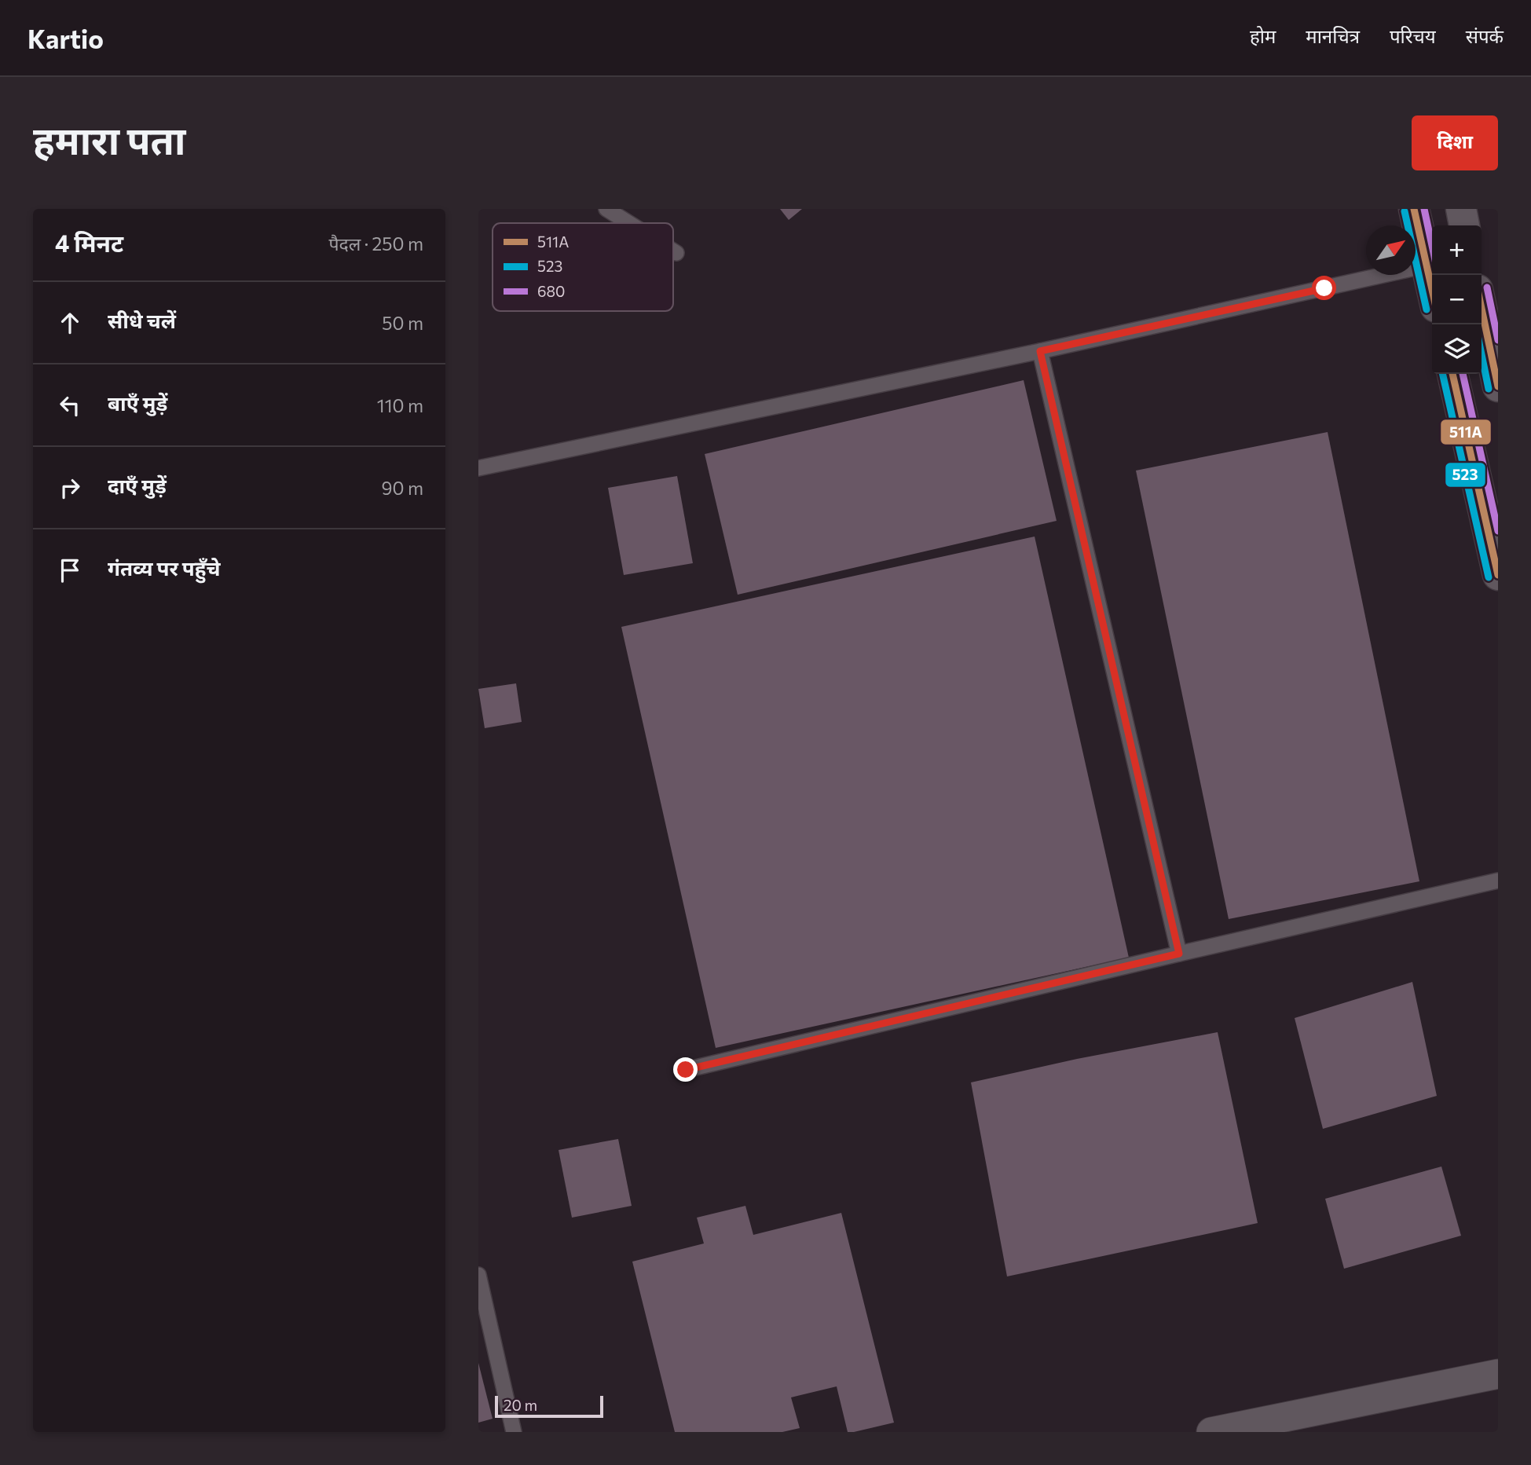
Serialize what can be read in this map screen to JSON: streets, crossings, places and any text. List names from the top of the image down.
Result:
{
  "lines": ["transit line 511A", "transit line 680", "transit line 523"],
  "legend": ["511A", "523", "680"],
  "scale_bar": "20 m",
  "north": "top right",
  "page": {
    "header": "Kartio",
    "nav": [
      "होम",
      "मानचित्र",
      "परिचय",
      "संपर्क"
    ],
    "title": "हमारा पता",
    "buttons": "दिशा",
    "heading": ["4 मिनट", "पैदल · 250 m"],
    "map_buttons": ["+", "−"],
    "list": [
      ["सीधे चलें", "50 m"],
      ["बाएँ मुड़ें", "110 m"],
      ["दाएँ मुड़ें", "90 m"],
      "गंतव्य पर पहुँचे"
    ],
    "scale": "20 m"
  }
}
